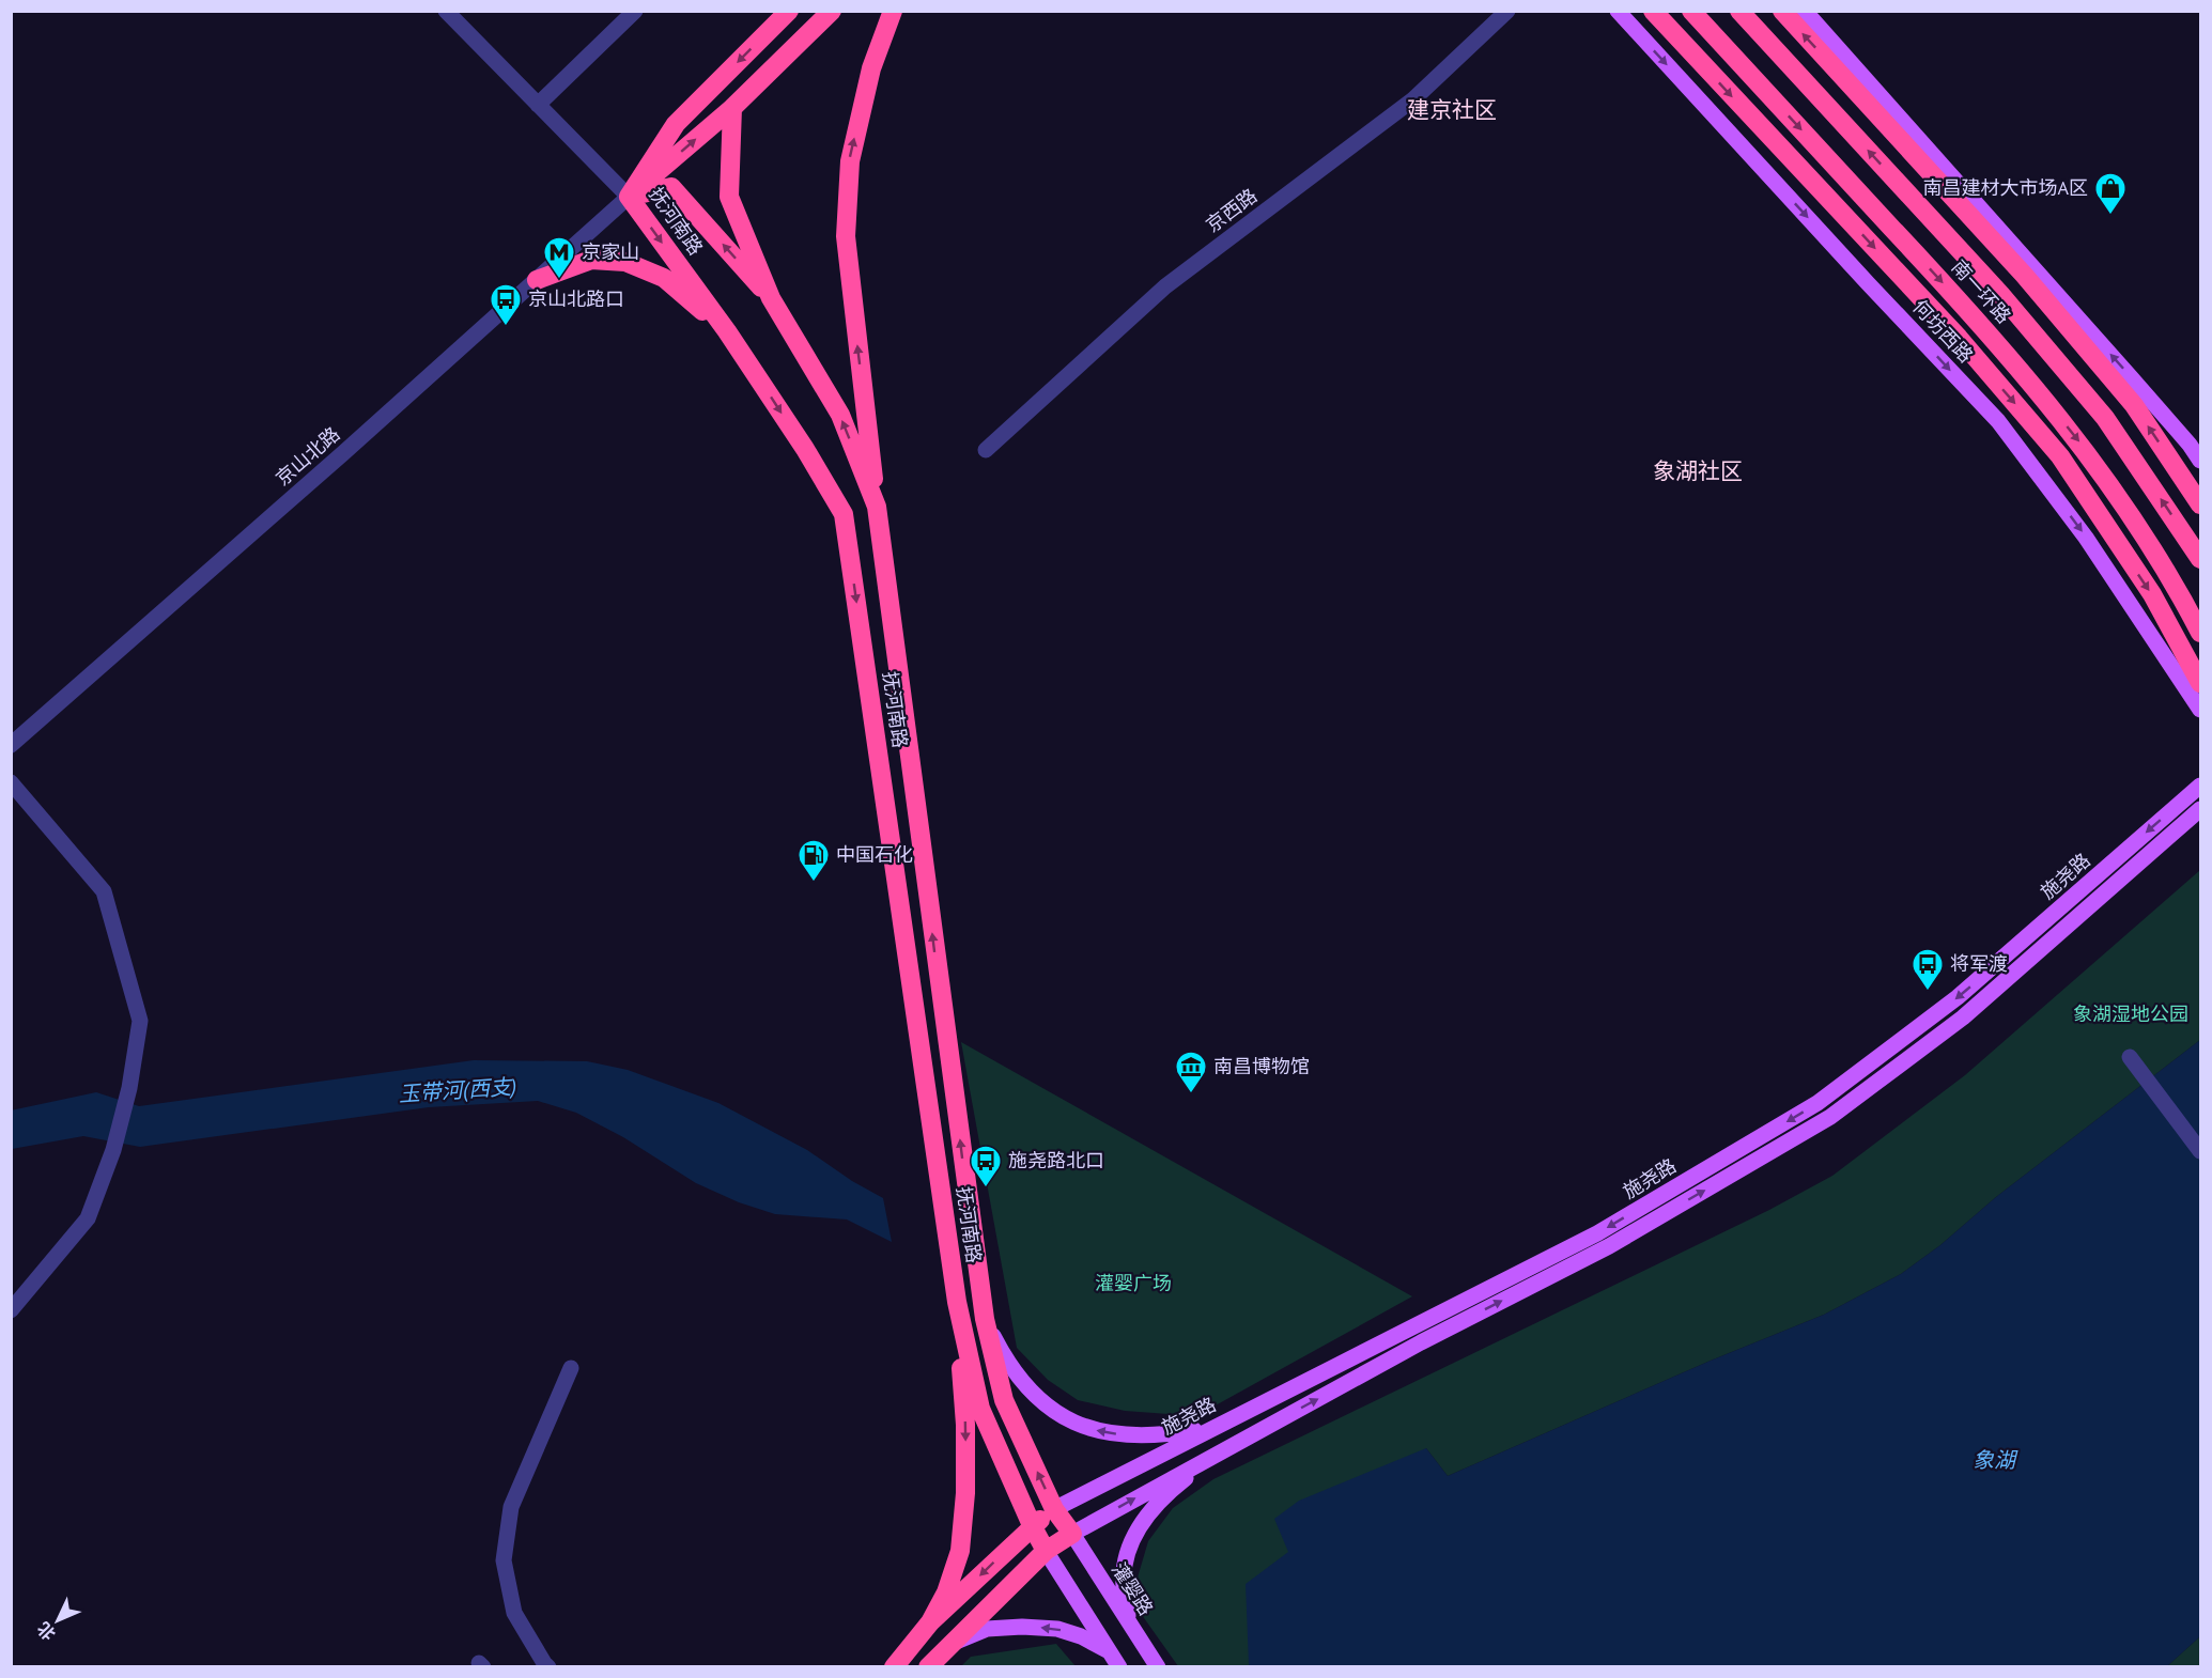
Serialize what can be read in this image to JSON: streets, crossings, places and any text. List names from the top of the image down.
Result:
{
  "streets": {
    "highway": ["抚河南路", "南一环路"],
    "main road": ["何坊西路", "施尧路", "灌婴路"],
    "street": ["京西路", "京山北路"]
  },
  "crossings": [
    ["抚河南路", "京山北路"],
    ["抚河南路", "施尧路"],
    ["抚河南路", "灌婴路"],
    ["施尧路", "灌婴路"]
  ],
  "districts": ["建京社区", "象湖社区"],
  "water": ["玉带河(西支)", "象湖"],
  "parks": ["象湖湿地公园", "灌婴广场"],
  "places": {
    "shop": ["南昌建材大市场A区"],
    "metro station": ["京家山"],
    "bus stop": ["京山北路口", "将军渡", "施尧路北口"],
    "fuel station": ["中国石化"],
    "museum": ["南昌博物馆"]
  },
  "north": "bottom left"
}
